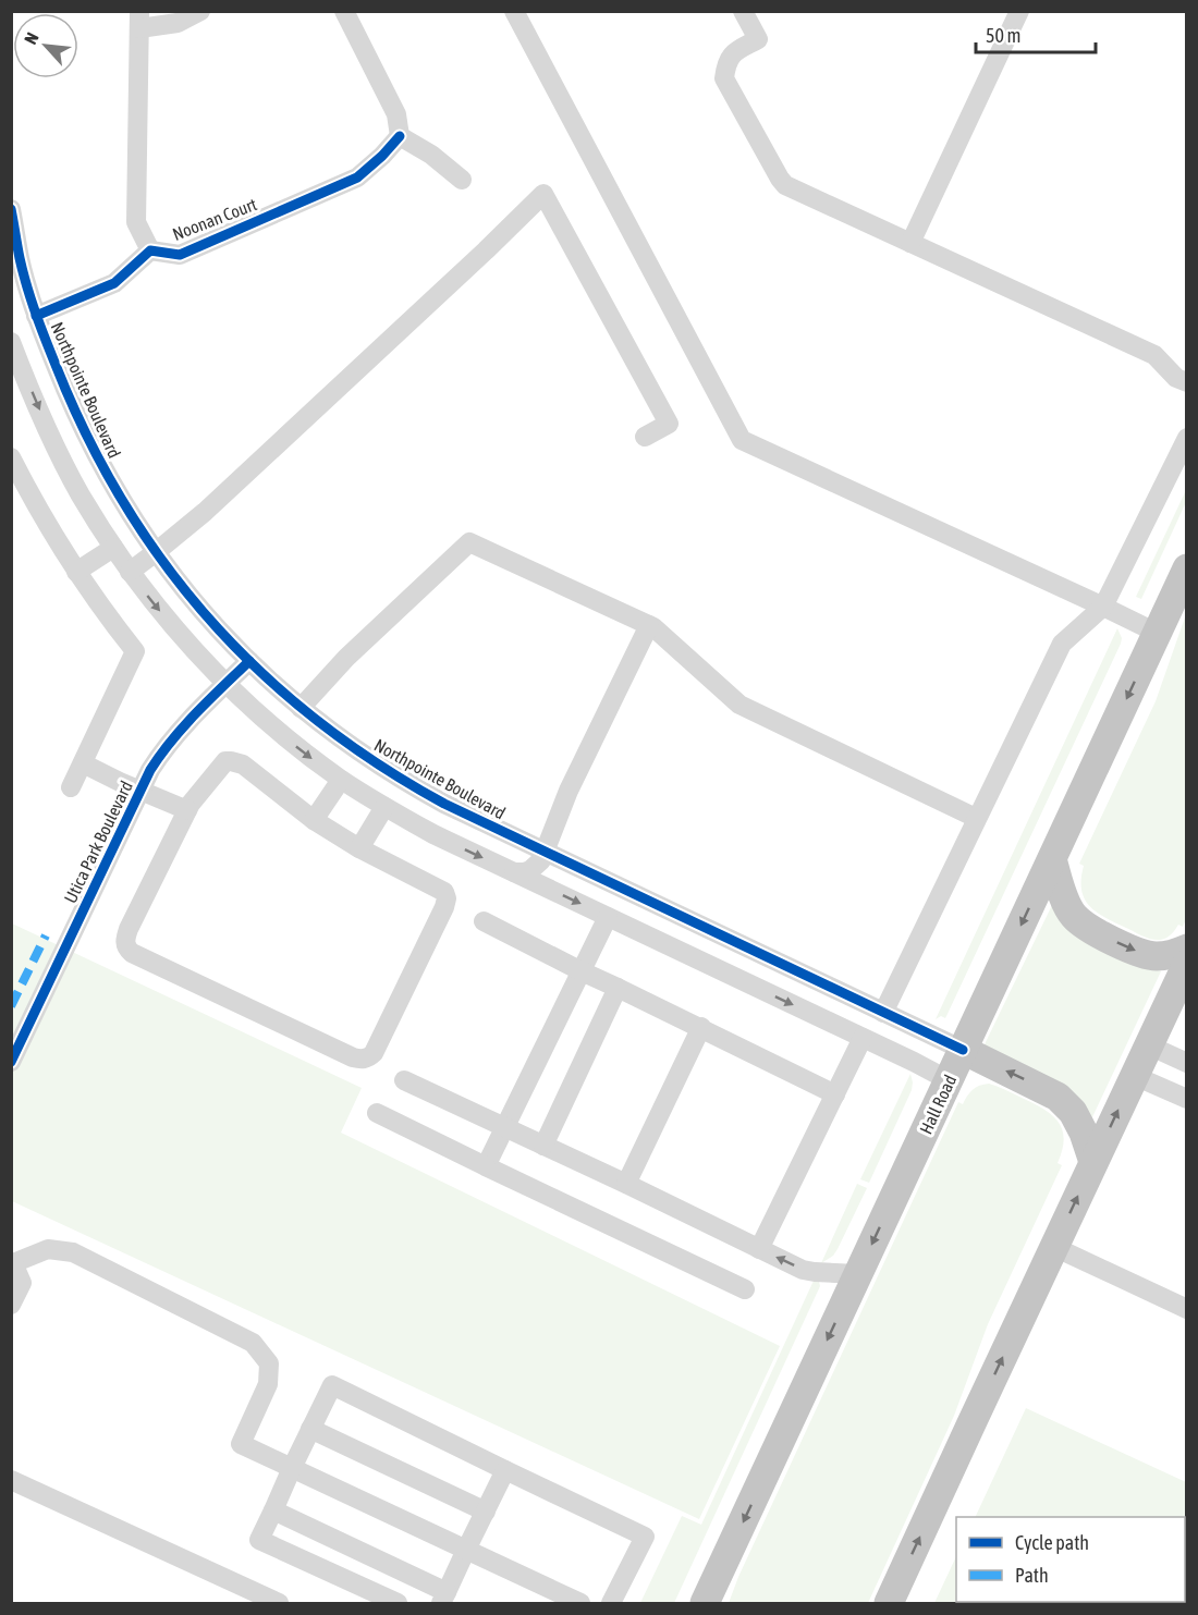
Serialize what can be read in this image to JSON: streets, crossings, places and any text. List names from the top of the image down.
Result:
{
  "streets": {
    "highway": ["Hall Road"],
    "street": ["Noonan Court", "Northpointe Boulevard", "Utica Park Boulevard"]
  },
  "crossings": [
    ["Northpointe Boulevard", "Utica Park Boulevard"],
    ["Northpointe Boulevard", "Hall Road"]
  ],
  "legend": ["Cycle path", "Path"],
  "scale_bar": "50 m",
  "north": "top left"
}
